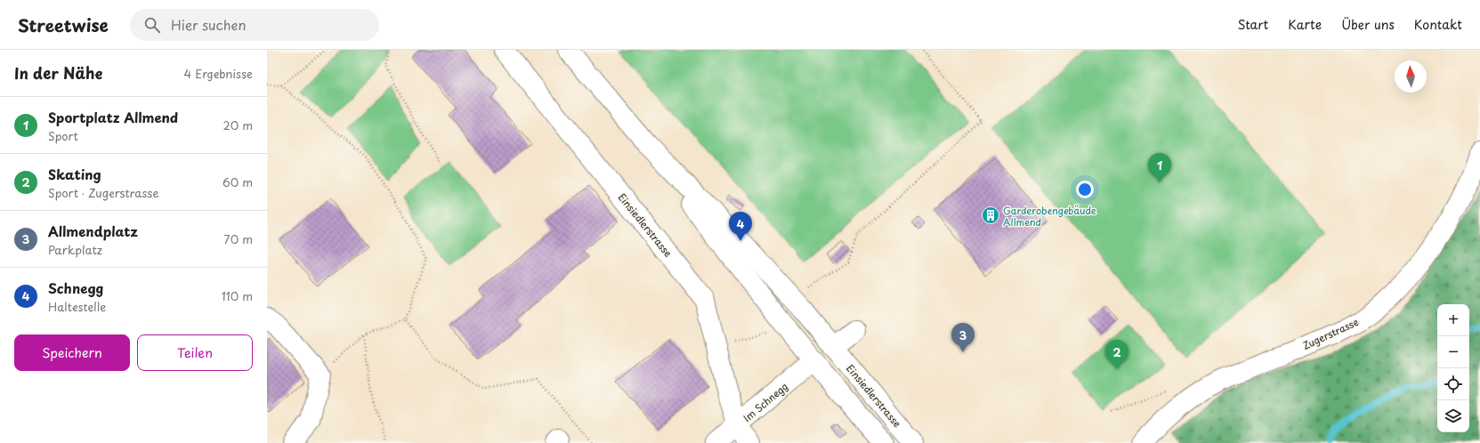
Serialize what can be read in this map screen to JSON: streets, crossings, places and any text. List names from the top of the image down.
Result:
{
  "streets": {
    "main road": ["Einsiedlerstrasse", "Zugerstrasse", "Im Schnegg"]
  },
  "crossings": [
    ["Einsiedlerstrasse", "Im Schnegg"]
  ],
  "places": {
    "building": ["Garderobengebäude Allmend"]
  },
  "north": "top",
  "page": {
    "header": "Streetwise",
    "search": "Hier suchen",
    "nav": [
      "Start",
      "Karte",
      "Über uns",
      "Kontakt"
    ],
    "heading": ["In der Nähe", "4 Ergebnisse"],
    "list": [
      {
        "mark": "1",
        "name": "Sportplatz Allmend",
        "note": "Sport",
        "value": "20 m"
      },
      {
        "mark": "2",
        "name": "Skating",
        "note": "Sport · Zugerstrasse",
        "value": "60 m"
      },
      {
        "mark": "3",
        "name": "Allmendplatz",
        "note": "Parkplatz",
        "value": "70 m"
      },
      {
        "mark": "4",
        "name": "Schnegg",
        "note": "Haltestelle",
        "value": "110 m"
      }
    ],
    "pins": [
      "1",
      "4",
      "3",
      "2"
    ],
    "map_buttons": ["+", "−"],
    "buttons": ["Speichern", "Teilen"]
  }
}
